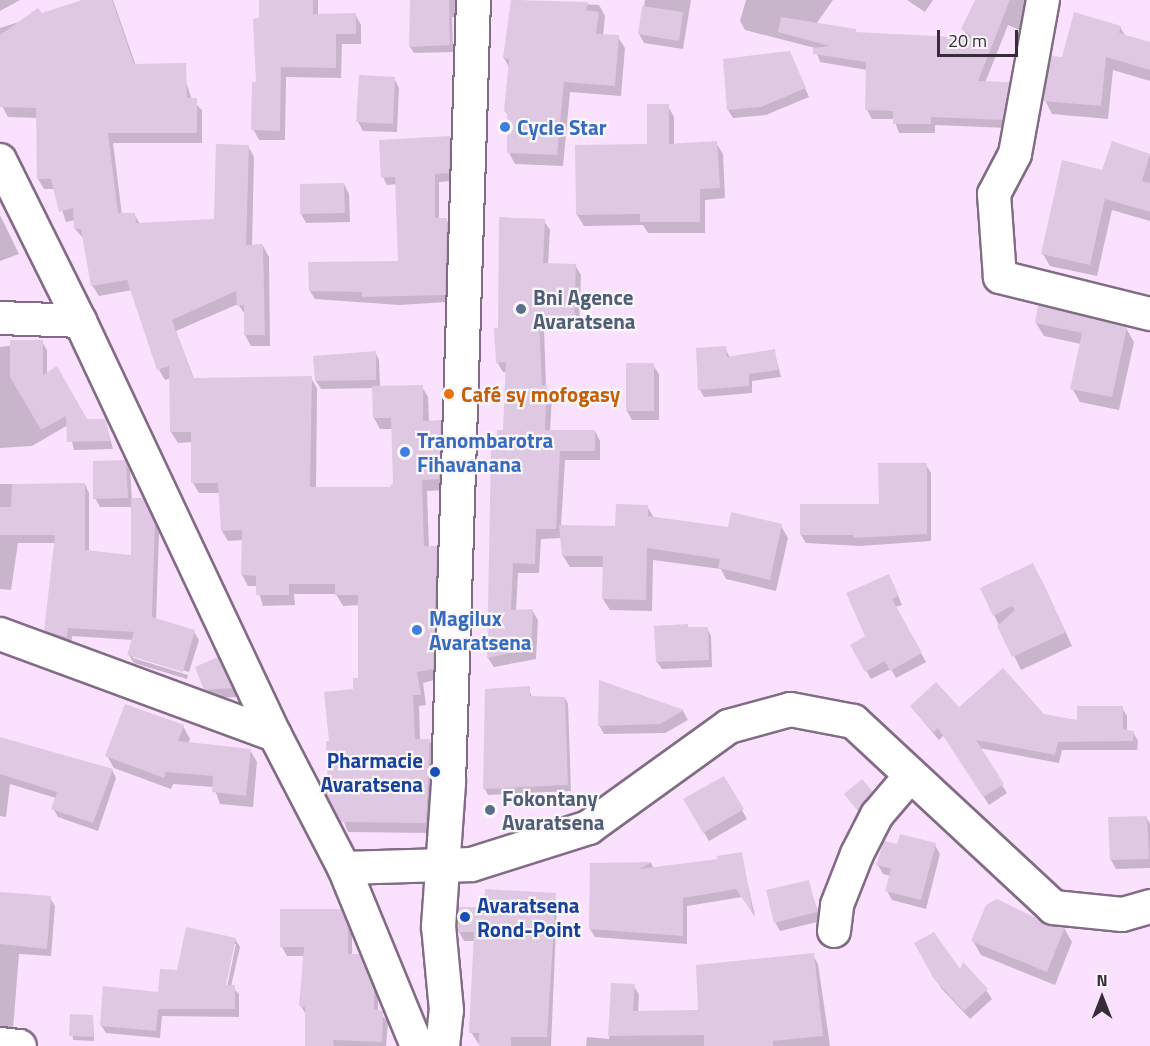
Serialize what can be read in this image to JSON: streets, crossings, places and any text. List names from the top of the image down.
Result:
{
  "places": [
    "Cycle Star",
    "Bni Agence Avaratsena",
    "Café sy mofogasy",
    "Tranombarotra Fihavanana",
    "Magilux Avaratsena",
    "Pharmacie Avaratsena",
    "Fokontany Avaratsena",
    "Avaratsena Rond-Point"
  ],
  "scale_bar": "20 m",
  "north": "top"
}
